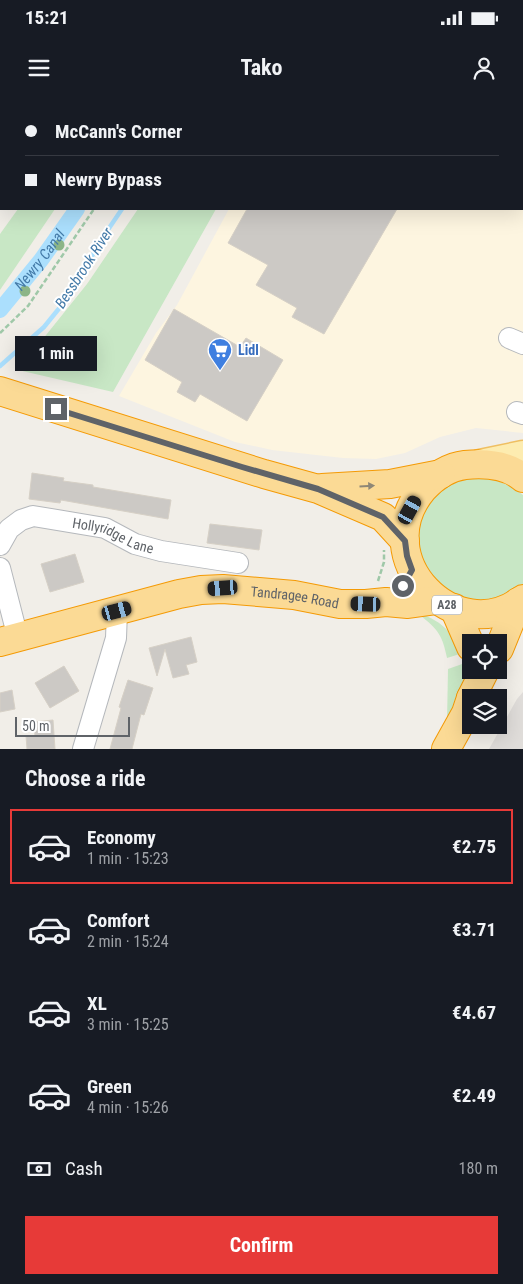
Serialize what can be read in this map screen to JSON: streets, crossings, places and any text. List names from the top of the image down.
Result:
{
  "streets": {
    "highway": ["Tandragee Road", "A28"],
    "street": ["Hollyridge Lane"]
  },
  "crossings": [
    ["Tandragee Road", "A28"]
  ],
  "water": ["Newry Canal", "Bessbrook River"],
  "places": {
    "supermarket": ["Lidl"]
  },
  "scale_bar": "50 m",
  "page": {
    "status": "15:21",
    "header": "Tako",
    "banner": ["McCann's Corner", "Newry Bypass"],
    "bubble": "1 min",
    "scale": "50 m",
    "heading": "Choose a ride",
    "list": [
      {
        "name": "Economy",
        "note": "1 min · 15:23",
        "value": "€2.75"
      },
      {
        "name": "Comfort",
        "note": "2 min · 15:24",
        "value": "€3.71"
      },
      {
        "name": "XL",
        "note": "3 min · 15:25",
        "value": "€4.67"
      },
      {
        "name": "Green",
        "note": "4 min · 15:26",
        "value": "€2.49"
      }
    ],
    "pay": ["Cash", "180 m"],
    "buttons": "Confirm"
  }
}
